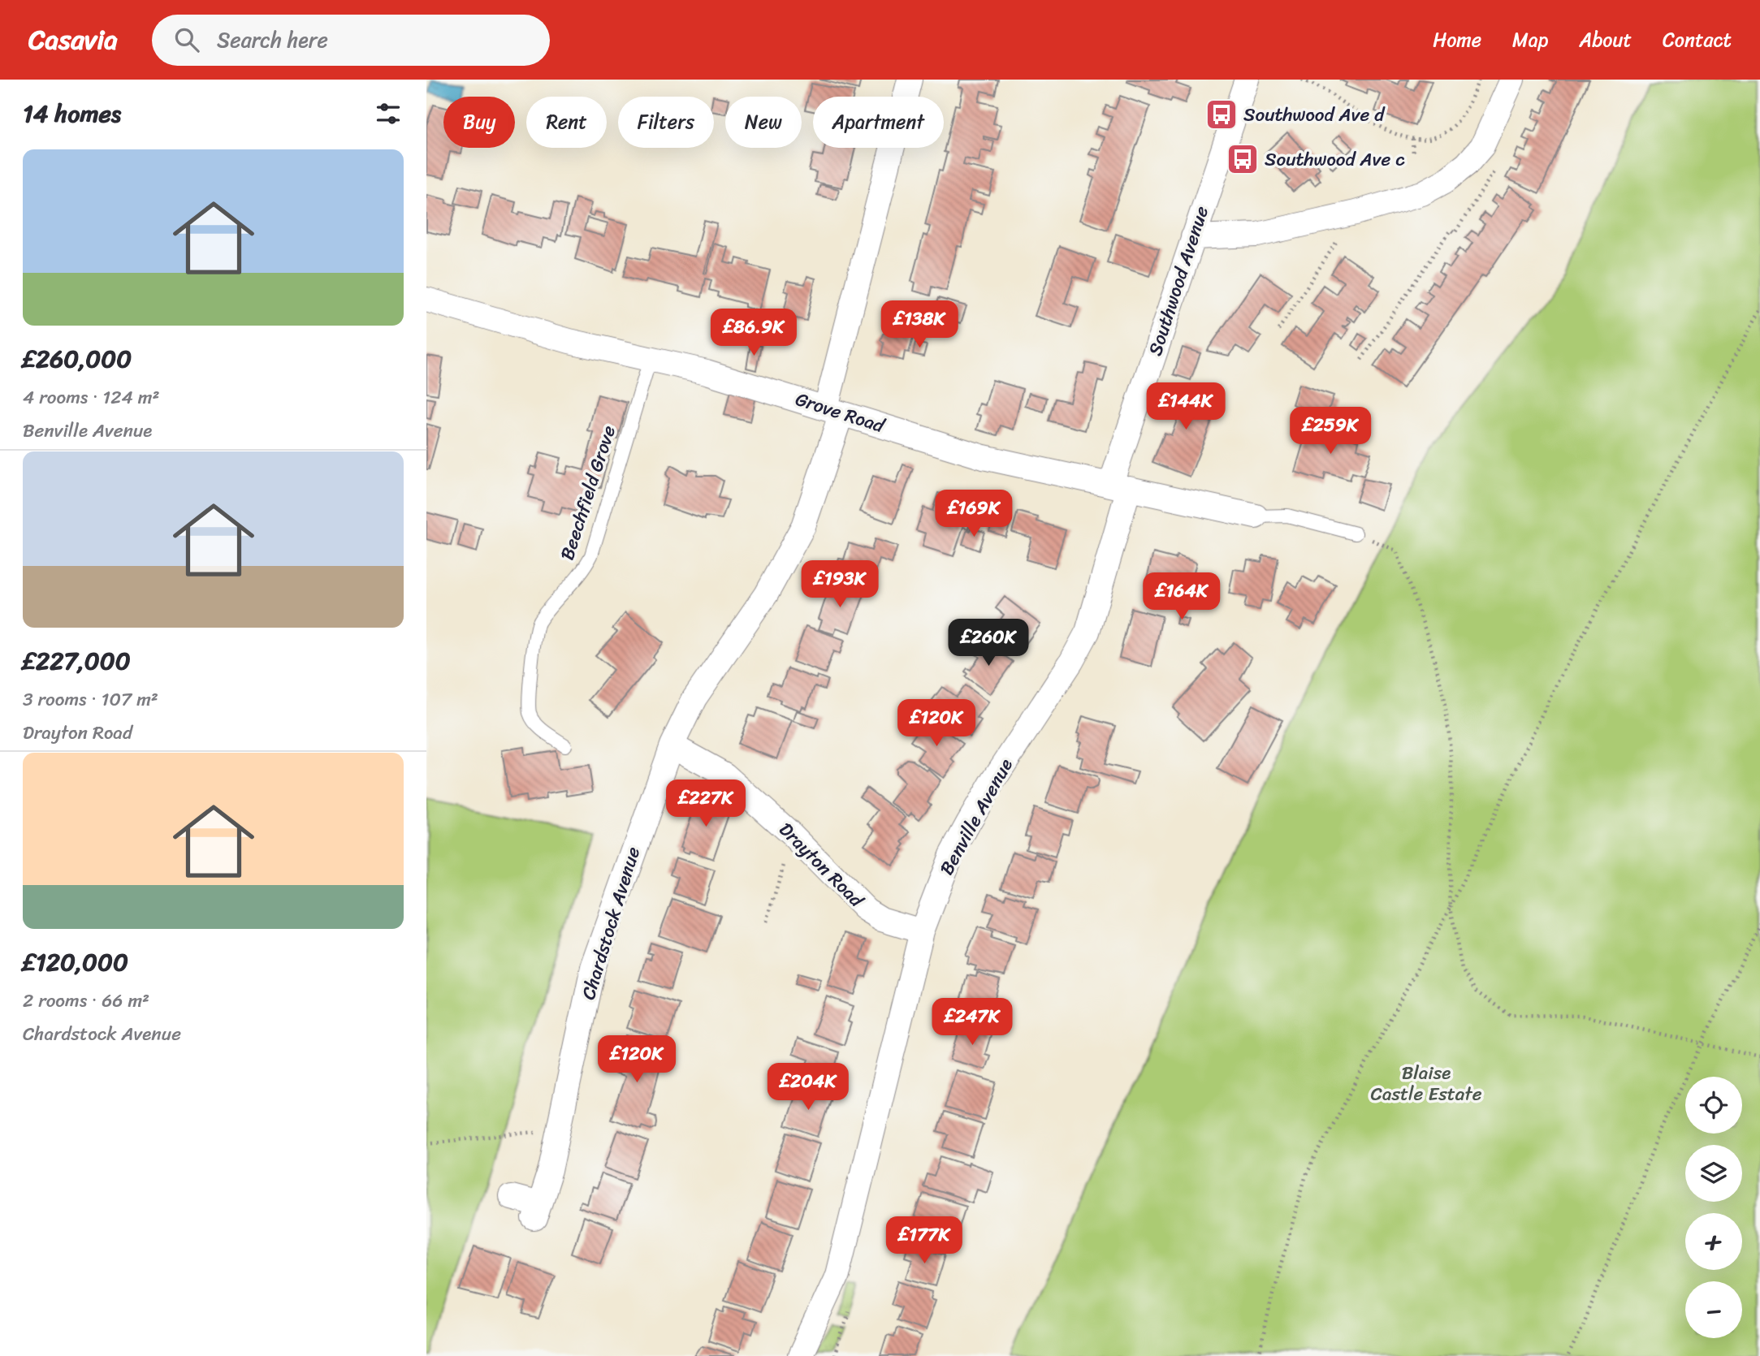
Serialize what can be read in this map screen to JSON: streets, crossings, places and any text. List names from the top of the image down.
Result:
{
  "streets": {
    "street": [
      "Southwood Avenue",
      "Grove Road",
      "Benville Avenue",
      "Drayton Road",
      "Chardstock Avenue"
    ],
    "lane": ["Beechfield Grove"]
  },
  "crossings": [
    ["Southwood Avenue", "Grove Road"],
    ["Southwood Avenue", "Benville Avenue"],
    ["Grove Road", "Beechfield Grove"],
    ["Grove Road", "Benville Avenue"],
    ["Grove Road", "Chardstock Avenue"],
    ["Benville Avenue", "Drayton Road"],
    ["Drayton Road", "Chardstock Avenue"]
  ],
  "parks": ["Blaise Castle Estate"],
  "places": {
    "bus stop": ["Southwood Ave d", "Southwood Ave c"]
  },
  "page": {
    "header": "Casavia",
    "search": "Search here",
    "nav": [
      "Home",
      "Map",
      "About",
      "Contact"
    ],
    "heading": "14 homes",
    "chip": [
      "Buy",
      "Rent",
      "Filters",
      "New",
      "Apartment"
    ],
    "list": [
      {
        "name": "£260,000",
        "note": "4 rooms · 124 m² · Benville Avenue"
      },
      {
        "name": "£227,000",
        "note": "3 rooms · 107 m² · Drayton Road"
      },
      {
        "name": "£120,000",
        "note": "2 rooms · 66 m² · Chardstock Avenue"
      }
    ],
    "price": [
      "£138K",
      "£86.9K",
      "£144K",
      "£259K",
      "£169K",
      "£193K",
      "£164K",
      "£260K",
      "£120K",
      "£227K",
      "£247K",
      "£120K",
      "£204K",
      "£177K"
    ],
    "map_buttons": ["+", "−"]
  }
}
